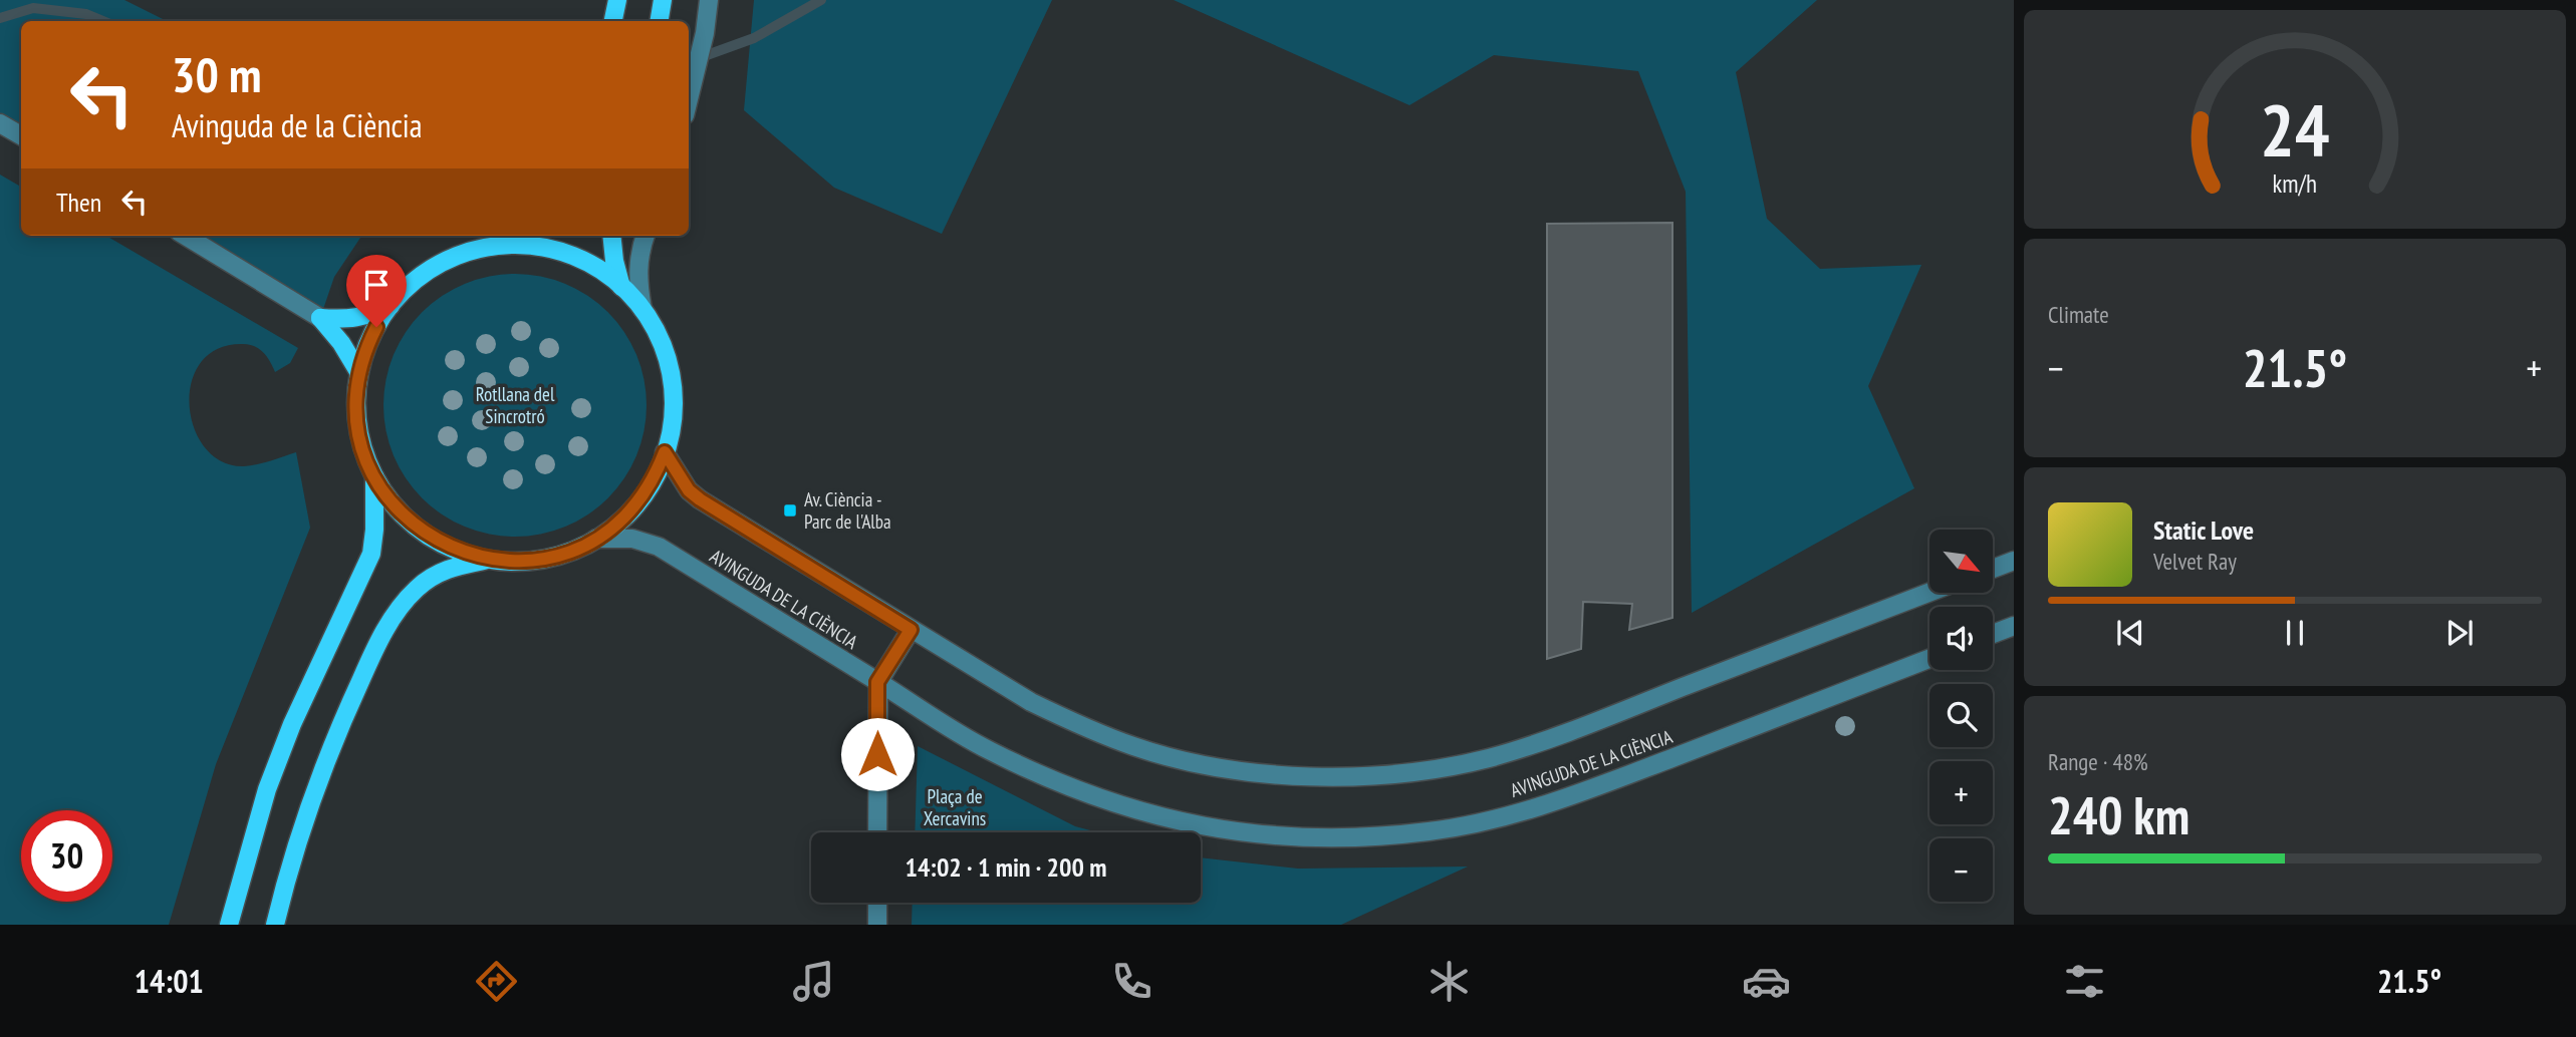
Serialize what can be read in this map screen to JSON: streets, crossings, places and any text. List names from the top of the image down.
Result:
{
  "streets": {
    "street": ["AVINGUDA DE LA CIÈNCIA"]
  },
  "parks": ["Rotllana del Sincrotró", "Plaça de Xercavins"],
  "places": {
    "transit": ["Av. Ciència - Parc de l'Alba"]
  },
  "north": "bottom right",
  "page": {
    "turn": ["30 m", "Avinguda de la Ciència"],
    "then": "Then",
    "tile": [
      "Climate",
      ["Range · 48%", "240 km"]
    ],
    "heat": ["−", "21.5°", "+"],
    "song": ["Static Love", "Velvet Ray"],
    "map_buttons": ["+", "−"],
    "limit": "30",
    "trip": "14:02 · 1 min · 200 m",
    "tabs": ["14:01", "21.5°"],
    "gauge": ["24", "km/h"]
  }
}
